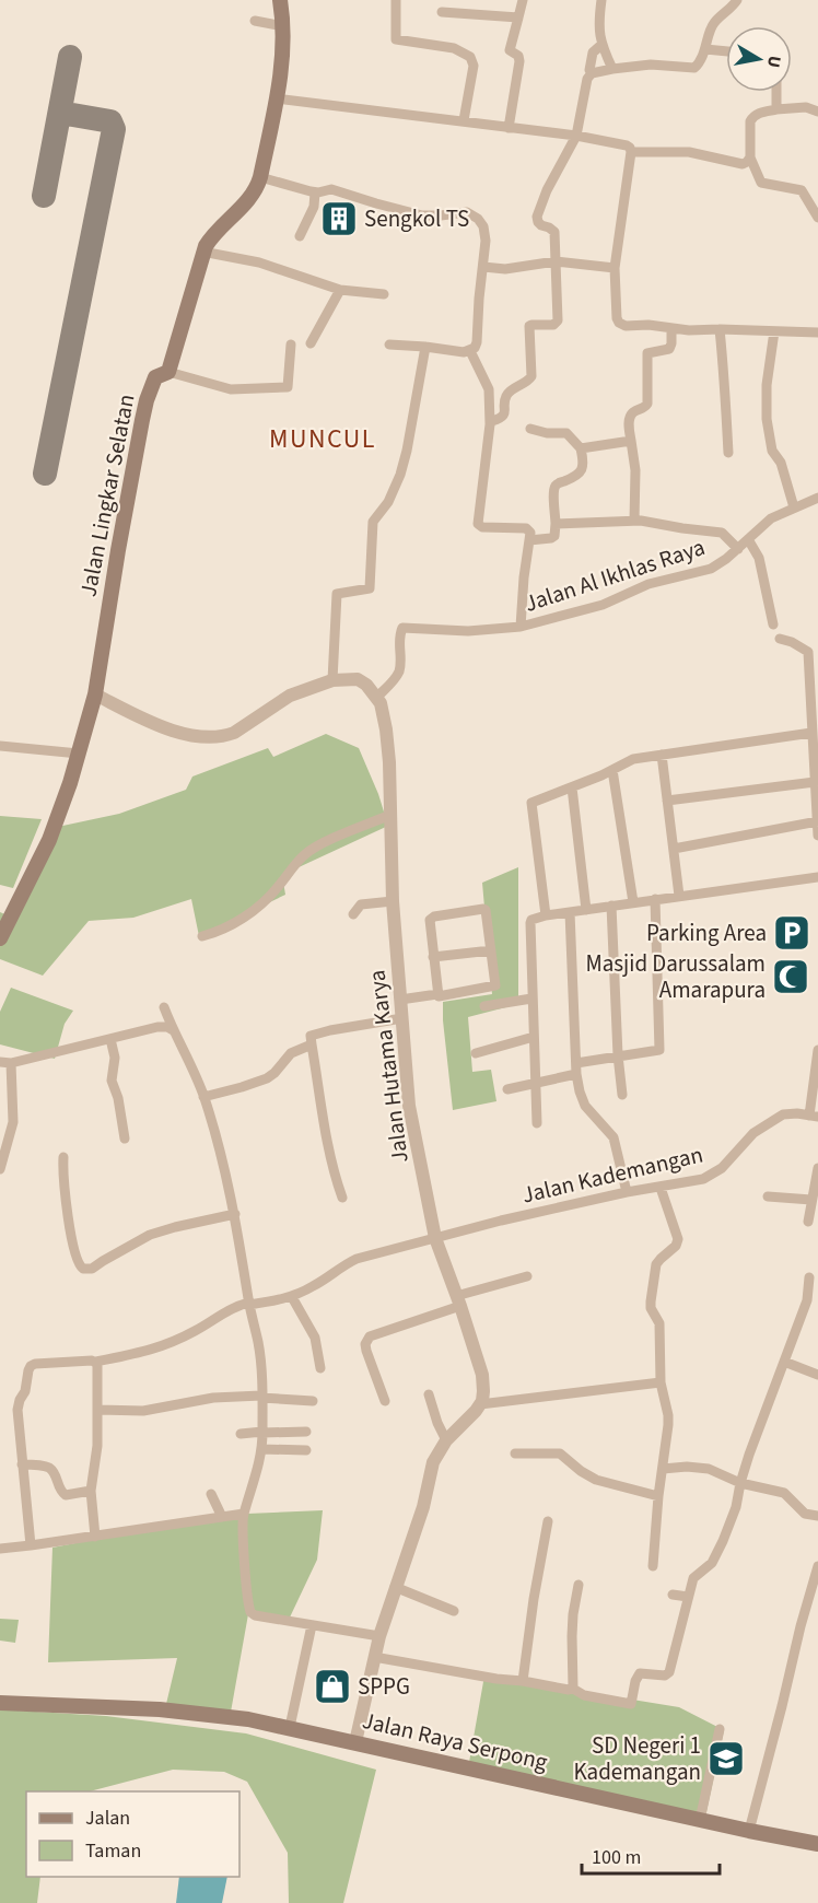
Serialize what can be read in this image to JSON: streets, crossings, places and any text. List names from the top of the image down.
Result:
{
  "streets": {
    "main road": ["Jalan Lingkar Selatan", "Jalan Raya Serpong"],
    "street": ["Jalan Al Ikhlas Raya", "Jalan Hutama Karya", "Jalan Kademangan"]
  },
  "crossings": [
    ["Jalan Al Ikhlas Raya", "Jalan Hutama Karya"],
    ["Jalan Hutama Karya", "Jalan Kademangan"]
  ],
  "districts": ["MUNCUL"],
  "places": {
    "building": ["Sengkol TS"],
    "parking": ["Parking Area"],
    "mosque": ["Masjid Darussalam Amarapura"],
    "shop": ["SPPG"],
    "school or university": ["SD Negeri 1 Kademangan"]
  },
  "legend": ["Jalan", "Taman"],
  "scale_bar": "100 m",
  "north": "right"
}
